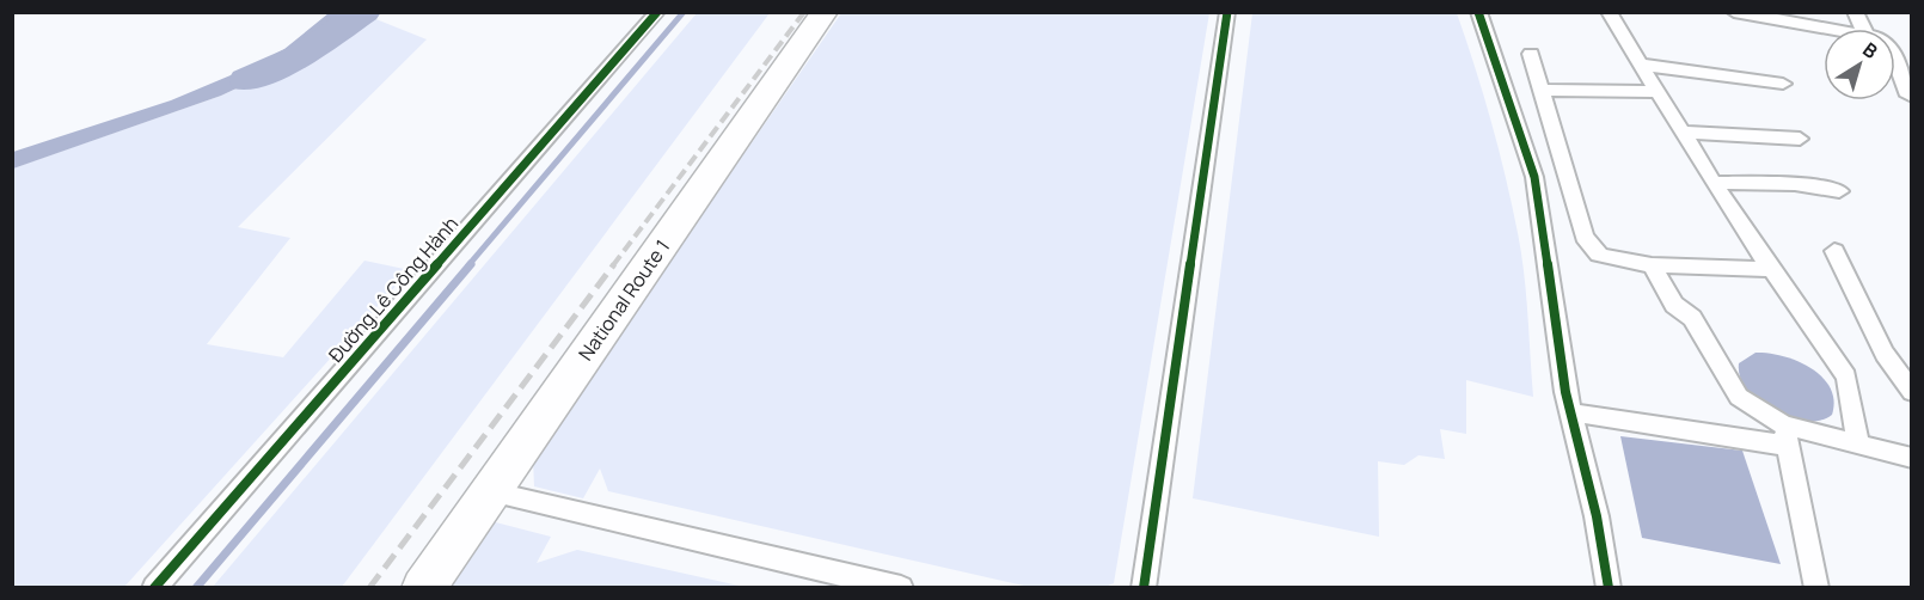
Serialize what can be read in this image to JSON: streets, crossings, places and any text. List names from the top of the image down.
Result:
{
  "streets": {
    "highway": ["National Route 1"],
    "street": ["Đường Lê Công Hành"]
  },
  "north": "top right"
}
